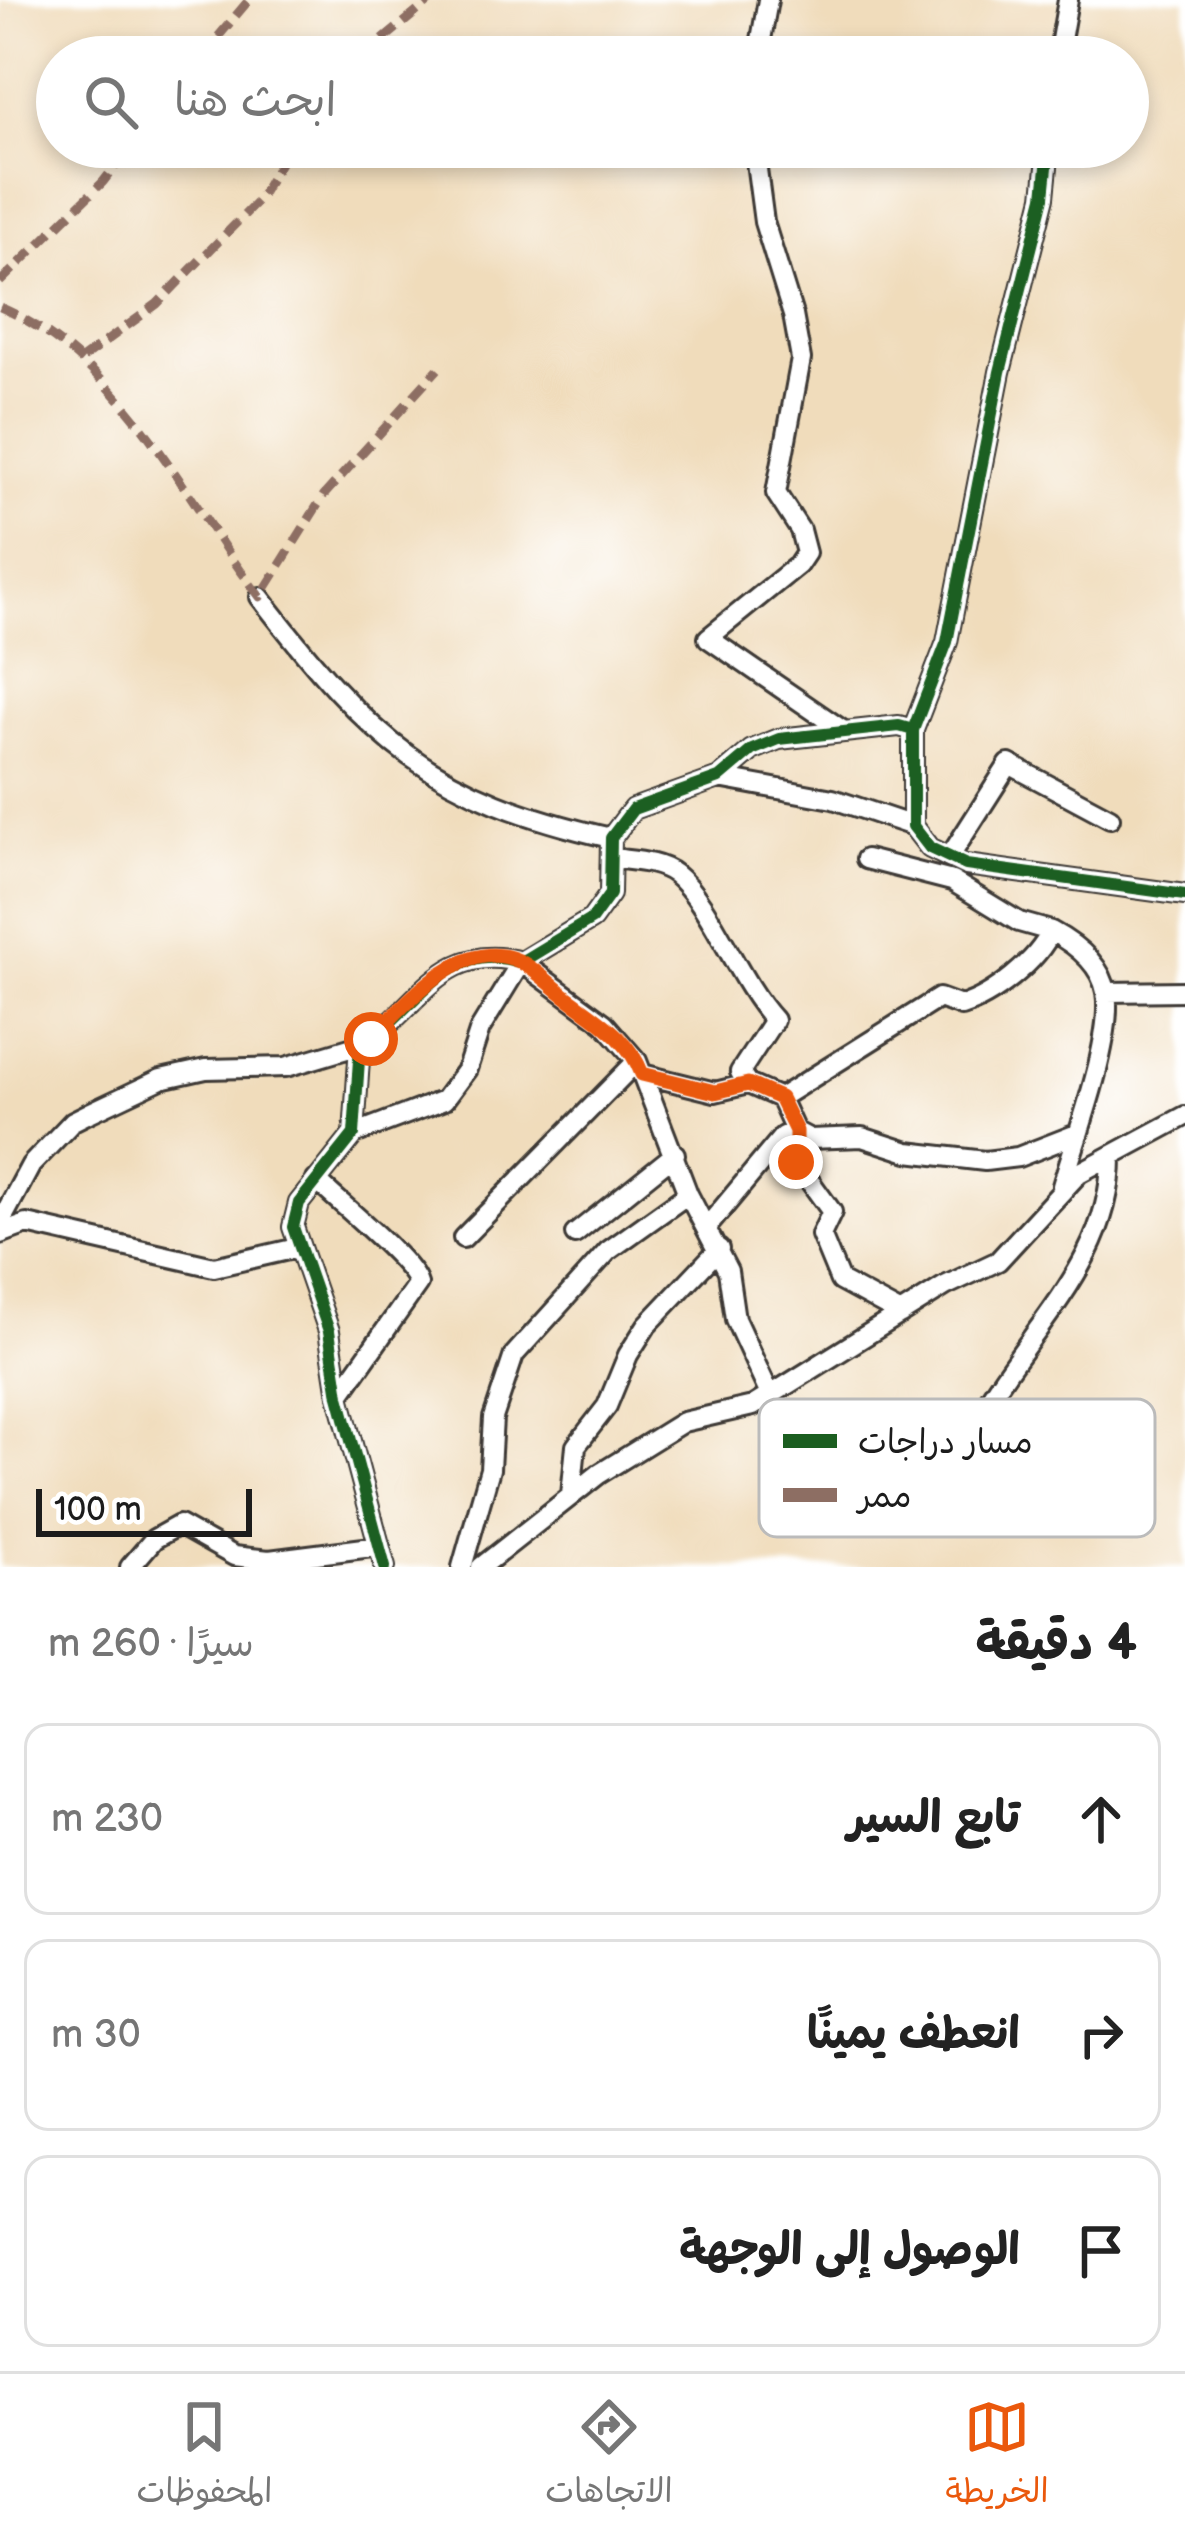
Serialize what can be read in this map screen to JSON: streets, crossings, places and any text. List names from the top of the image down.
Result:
{
  "legend": ["مسار دراجات", "ممر"],
  "scale_bar": "100 m",
  "page": {
    "search": "ابحث هنا",
    "scale": "100 m",
    "heading": ["4 دقيقة", "سيرًا · 260 m"],
    "list": [
      ["تابع السير", "230 m"],
      ["انعطف يمينًا", "30 m"],
      "الوصول إلى الوجهة"
    ],
    "nav": ["الخريطة", "الاتجاهات", "المحفوظات"]
  }
}
